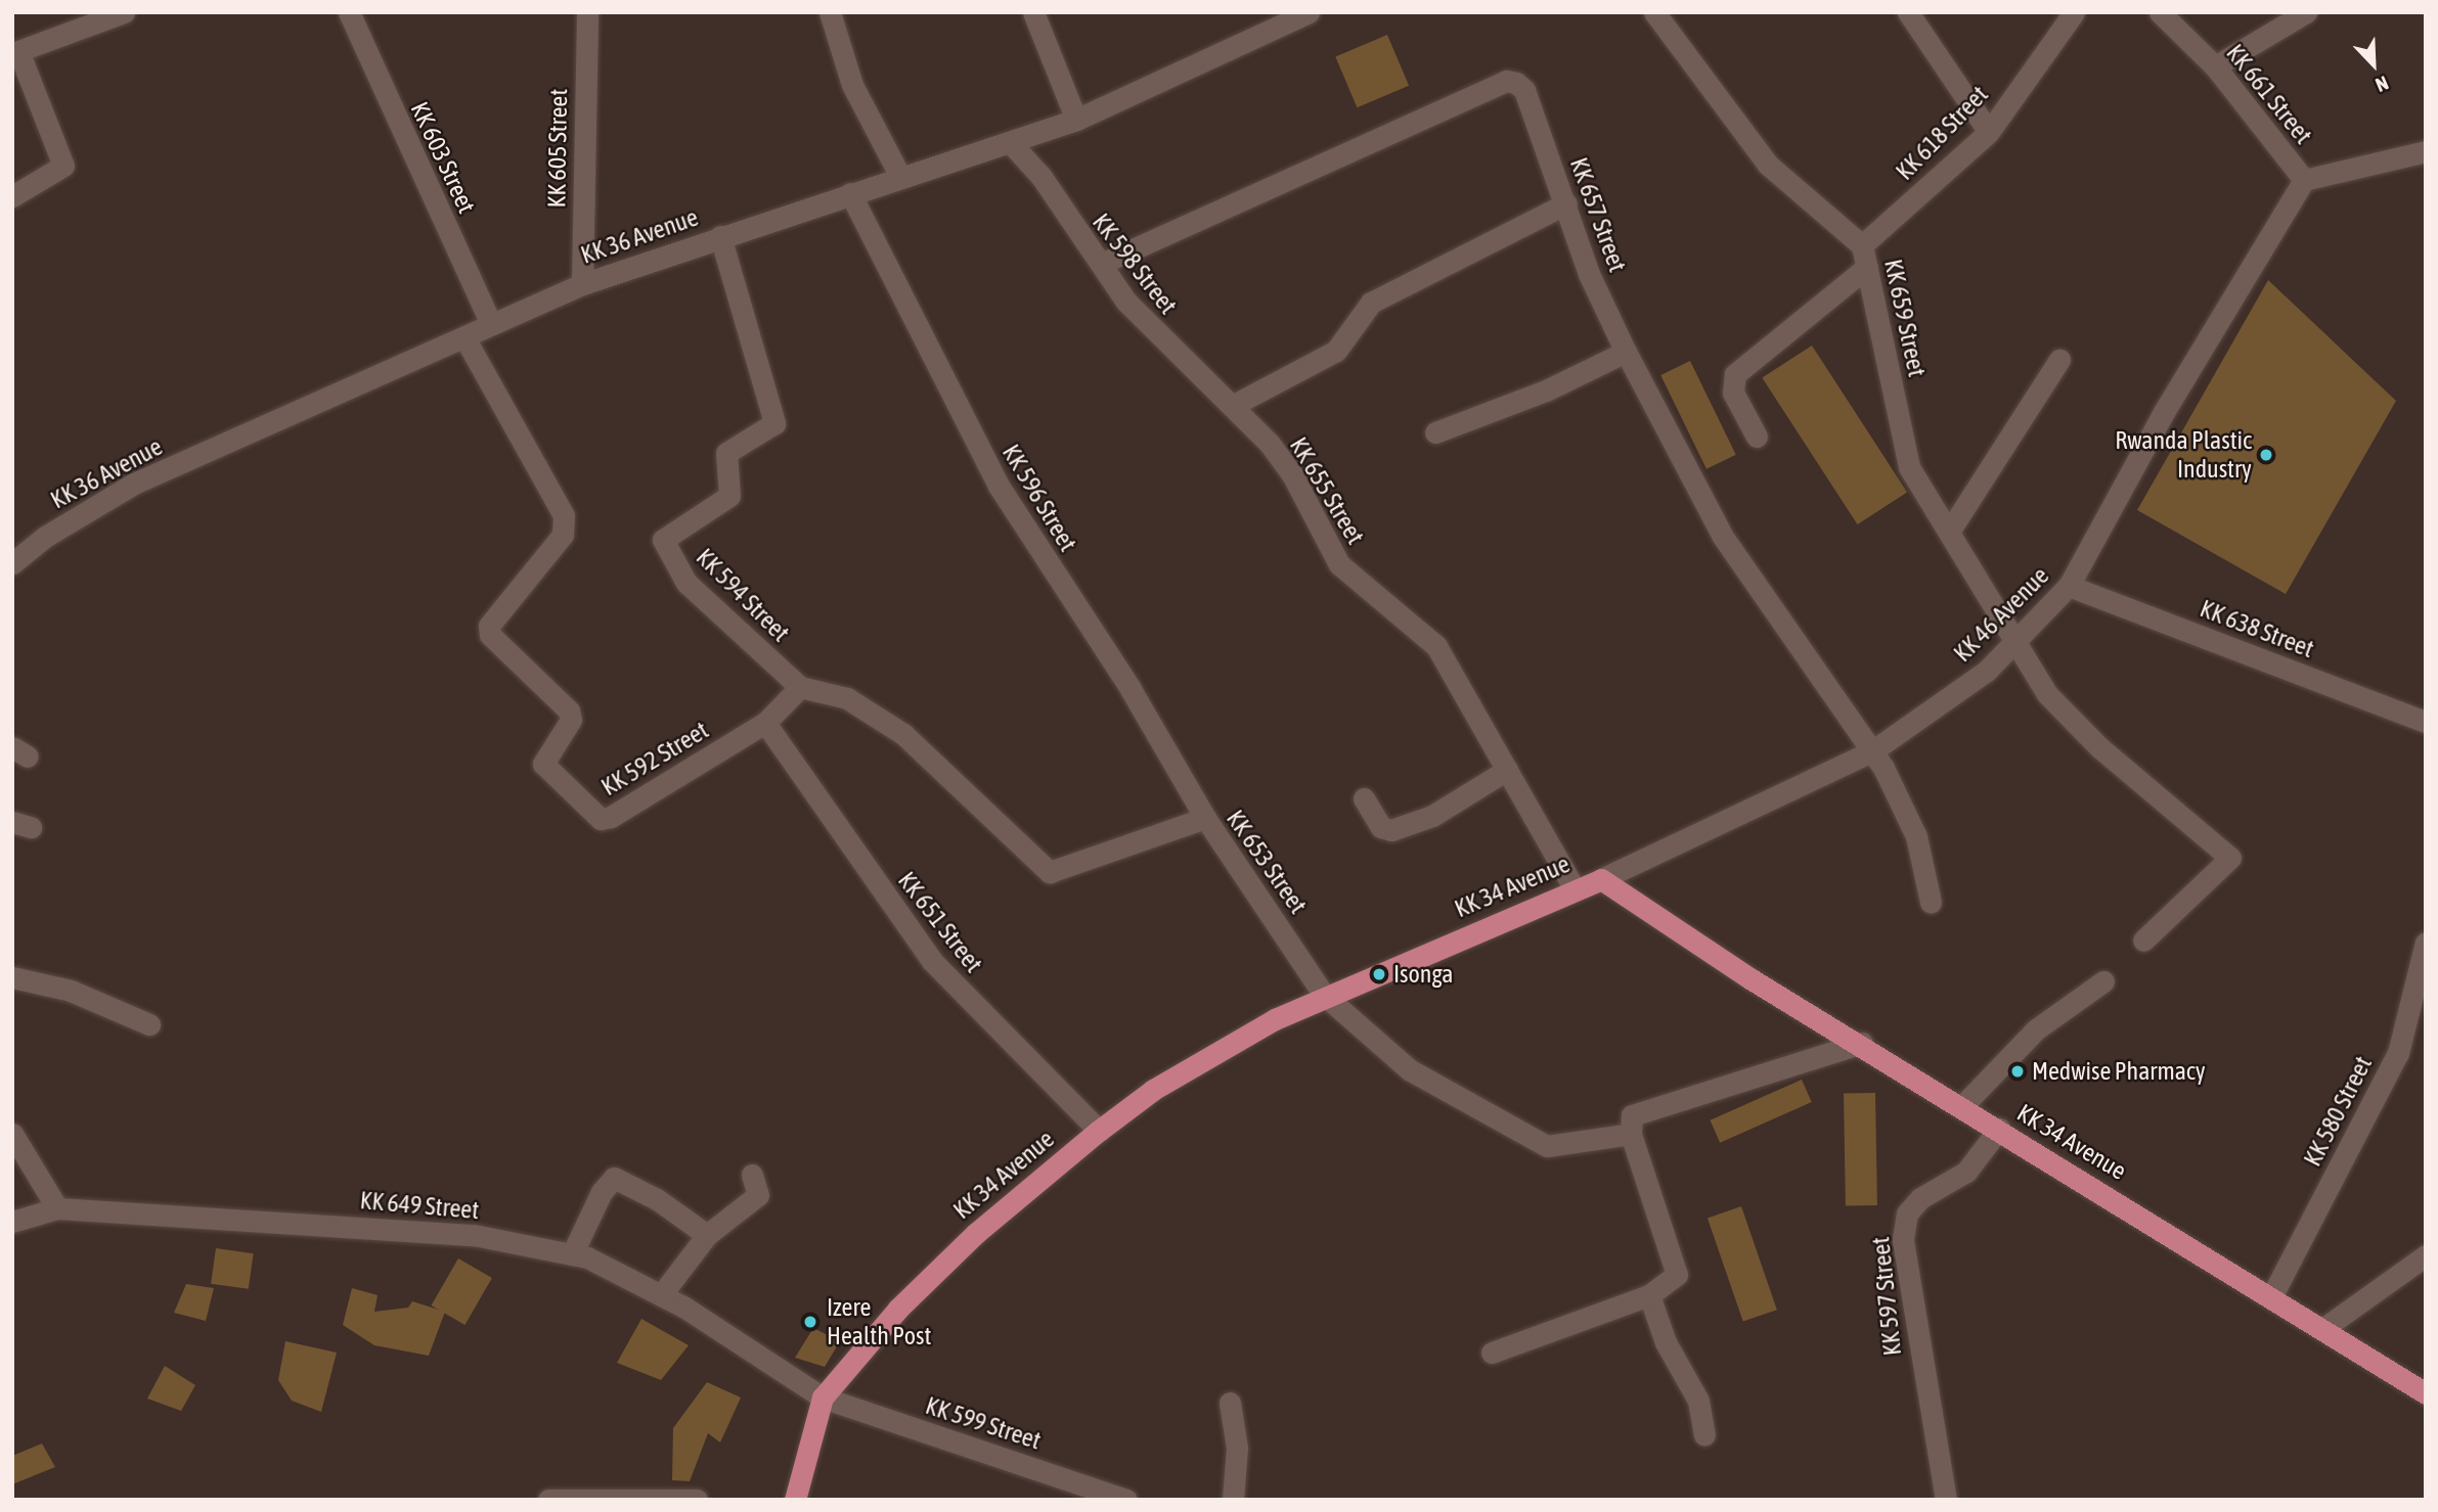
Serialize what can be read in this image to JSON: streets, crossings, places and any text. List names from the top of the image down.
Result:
{
  "streets": {
    "main road": ["KK 34 Avenue"],
    "street": [
      "KK 661 Street",
      "KK 618 Street",
      "KK 605 Street",
      "KK 603 Street",
      "KK 657 Street",
      "KK 36 Avenue",
      "KK 598 Street",
      "KK 659 Street",
      "KK 655 Street",
      "KK 596 Street",
      "KK 594 Street",
      "KK 46 Avenue",
      "KK 638 Street",
      "KK 592 Street",
      "KK 653 Street",
      "KK 651 Street",
      "KK 580 Street",
      "KK 649 Street",
      "KK 597 Street",
      "KK 599 Street"
    ]
  },
  "crossings": [
    ["KK 661 Street", "KK 46 Avenue"],
    ["KK 618 Street", "KK 659 Street"],
    ["KK 605 Street", "KK 36 Avenue"],
    ["KK 603 Street", "KK 36 Avenue"],
    ["KK 657 Street", "KK 598 Street"],
    ["KK 657 Street", "KK 46 Avenue"],
    ["KK 36 Avenue", "KK 598 Street"],
    ["KK 36 Avenue", "KK 596 Street"],
    ["KK 36 Avenue", "KK 594 Street"],
    ["KK 36 Avenue", "KK 592 Street"],
    ["KK 598 Street", "KK 655 Street"],
    ["KK 659 Street", "KK 46 Avenue"],
    ["KK 655 Street", "KK 34 Avenue"],
    ["KK 596 Street", "KK 653 Street"],
    ["KK 594 Street", "KK 592 Street"],
    ["KK 594 Street", "KK 653 Street"],
    ["KK 46 Avenue", "KK 638 Street"],
    ["KK 46 Avenue", "KK 34 Avenue"],
    ["KK 592 Street", "KK 651 Street"],
    ["KK 653 Street", "KK 34 Avenue"],
    ["KK 34 Avenue", "KK 651 Street"],
    ["KK 34 Avenue", "KK 580 Street"],
    ["KK 34 Avenue", "KK 649 Street"],
    ["KK 34 Avenue", "KK 597 Street"],
    ["KK 34 Avenue", "KK 599 Street"],
    ["KK 649 Street", "KK 599 Street"]
  ],
  "places": [
    "Rwanda Plastic Industry",
    "Isonga",
    "Medwise Pharmacy",
    "Izere Health Post"
  ],
  "north": "bottom right"
}
